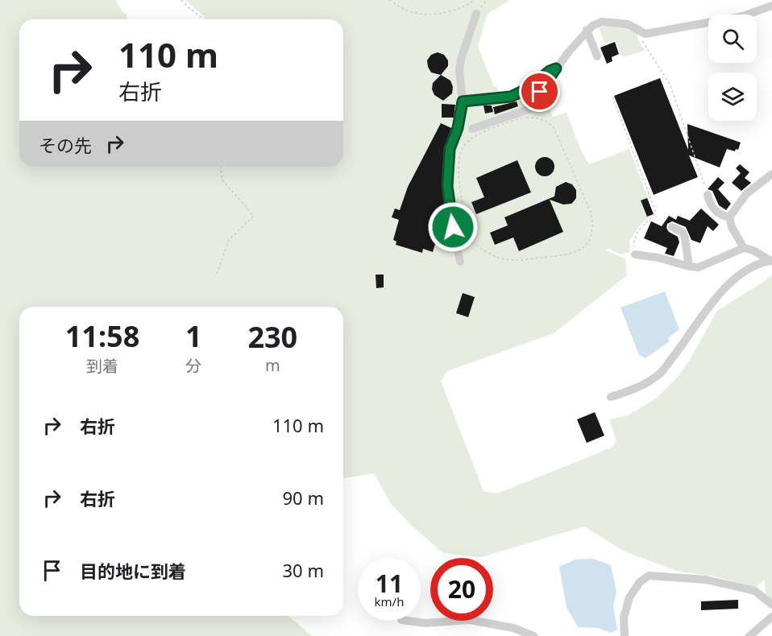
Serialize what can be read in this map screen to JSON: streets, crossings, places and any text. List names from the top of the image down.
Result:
{
  "page": {
    "turn": ["110 m", "右折"],
    "then": "その先",
    "eta": [
      "11:58",
      "到着",
      "1",
      "分",
      "230",
      "m"
    ],
    "list": [
      {
        "name": "右折",
        "value": "110 m"
      },
      {
        "name": "右折",
        "value": "90 m"
      },
      {
        "name": "目的地に到着",
        "value": "30 m"
      }
    ],
    "speed": "11 km/h",
    "limit": "20"
  }
}
